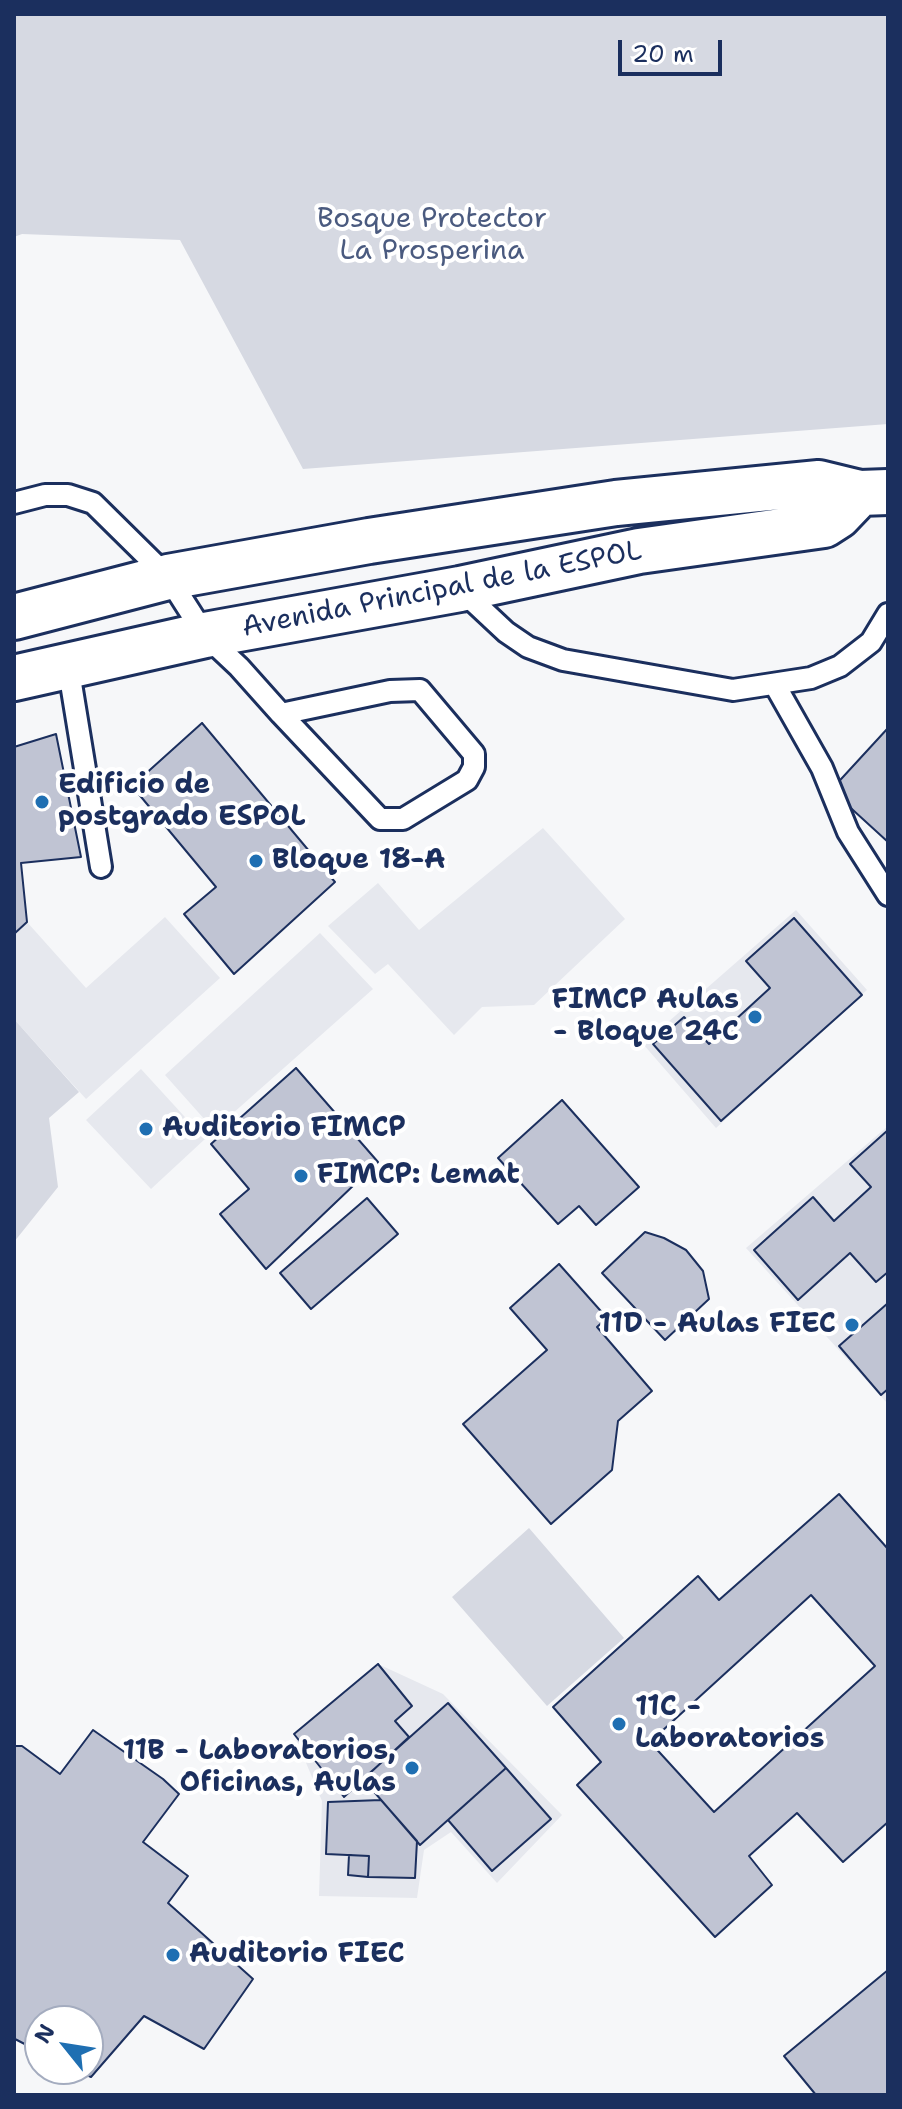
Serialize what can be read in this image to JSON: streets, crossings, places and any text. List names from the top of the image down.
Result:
{
  "streets": {
    "street": ["Avenida Principal de la ESPOL"]
  },
  "parks": ["Bosque Protector La Prosperina"],
  "places": [
    "Edificio de postgrado ESPOL",
    "Bloque 18-A",
    "FIMCP Aulas - Bloque 24C",
    "Auditorio FIMCP",
    "FIMCP: Lemat",
    "11D - Aulas FIEC",
    "11C - Laboratorios",
    "11B - Laboratorios, Oficinas, Aulas",
    "Auditorio FIEC"
  ],
  "scale_bar": "20 m",
  "north": "top left"
}
